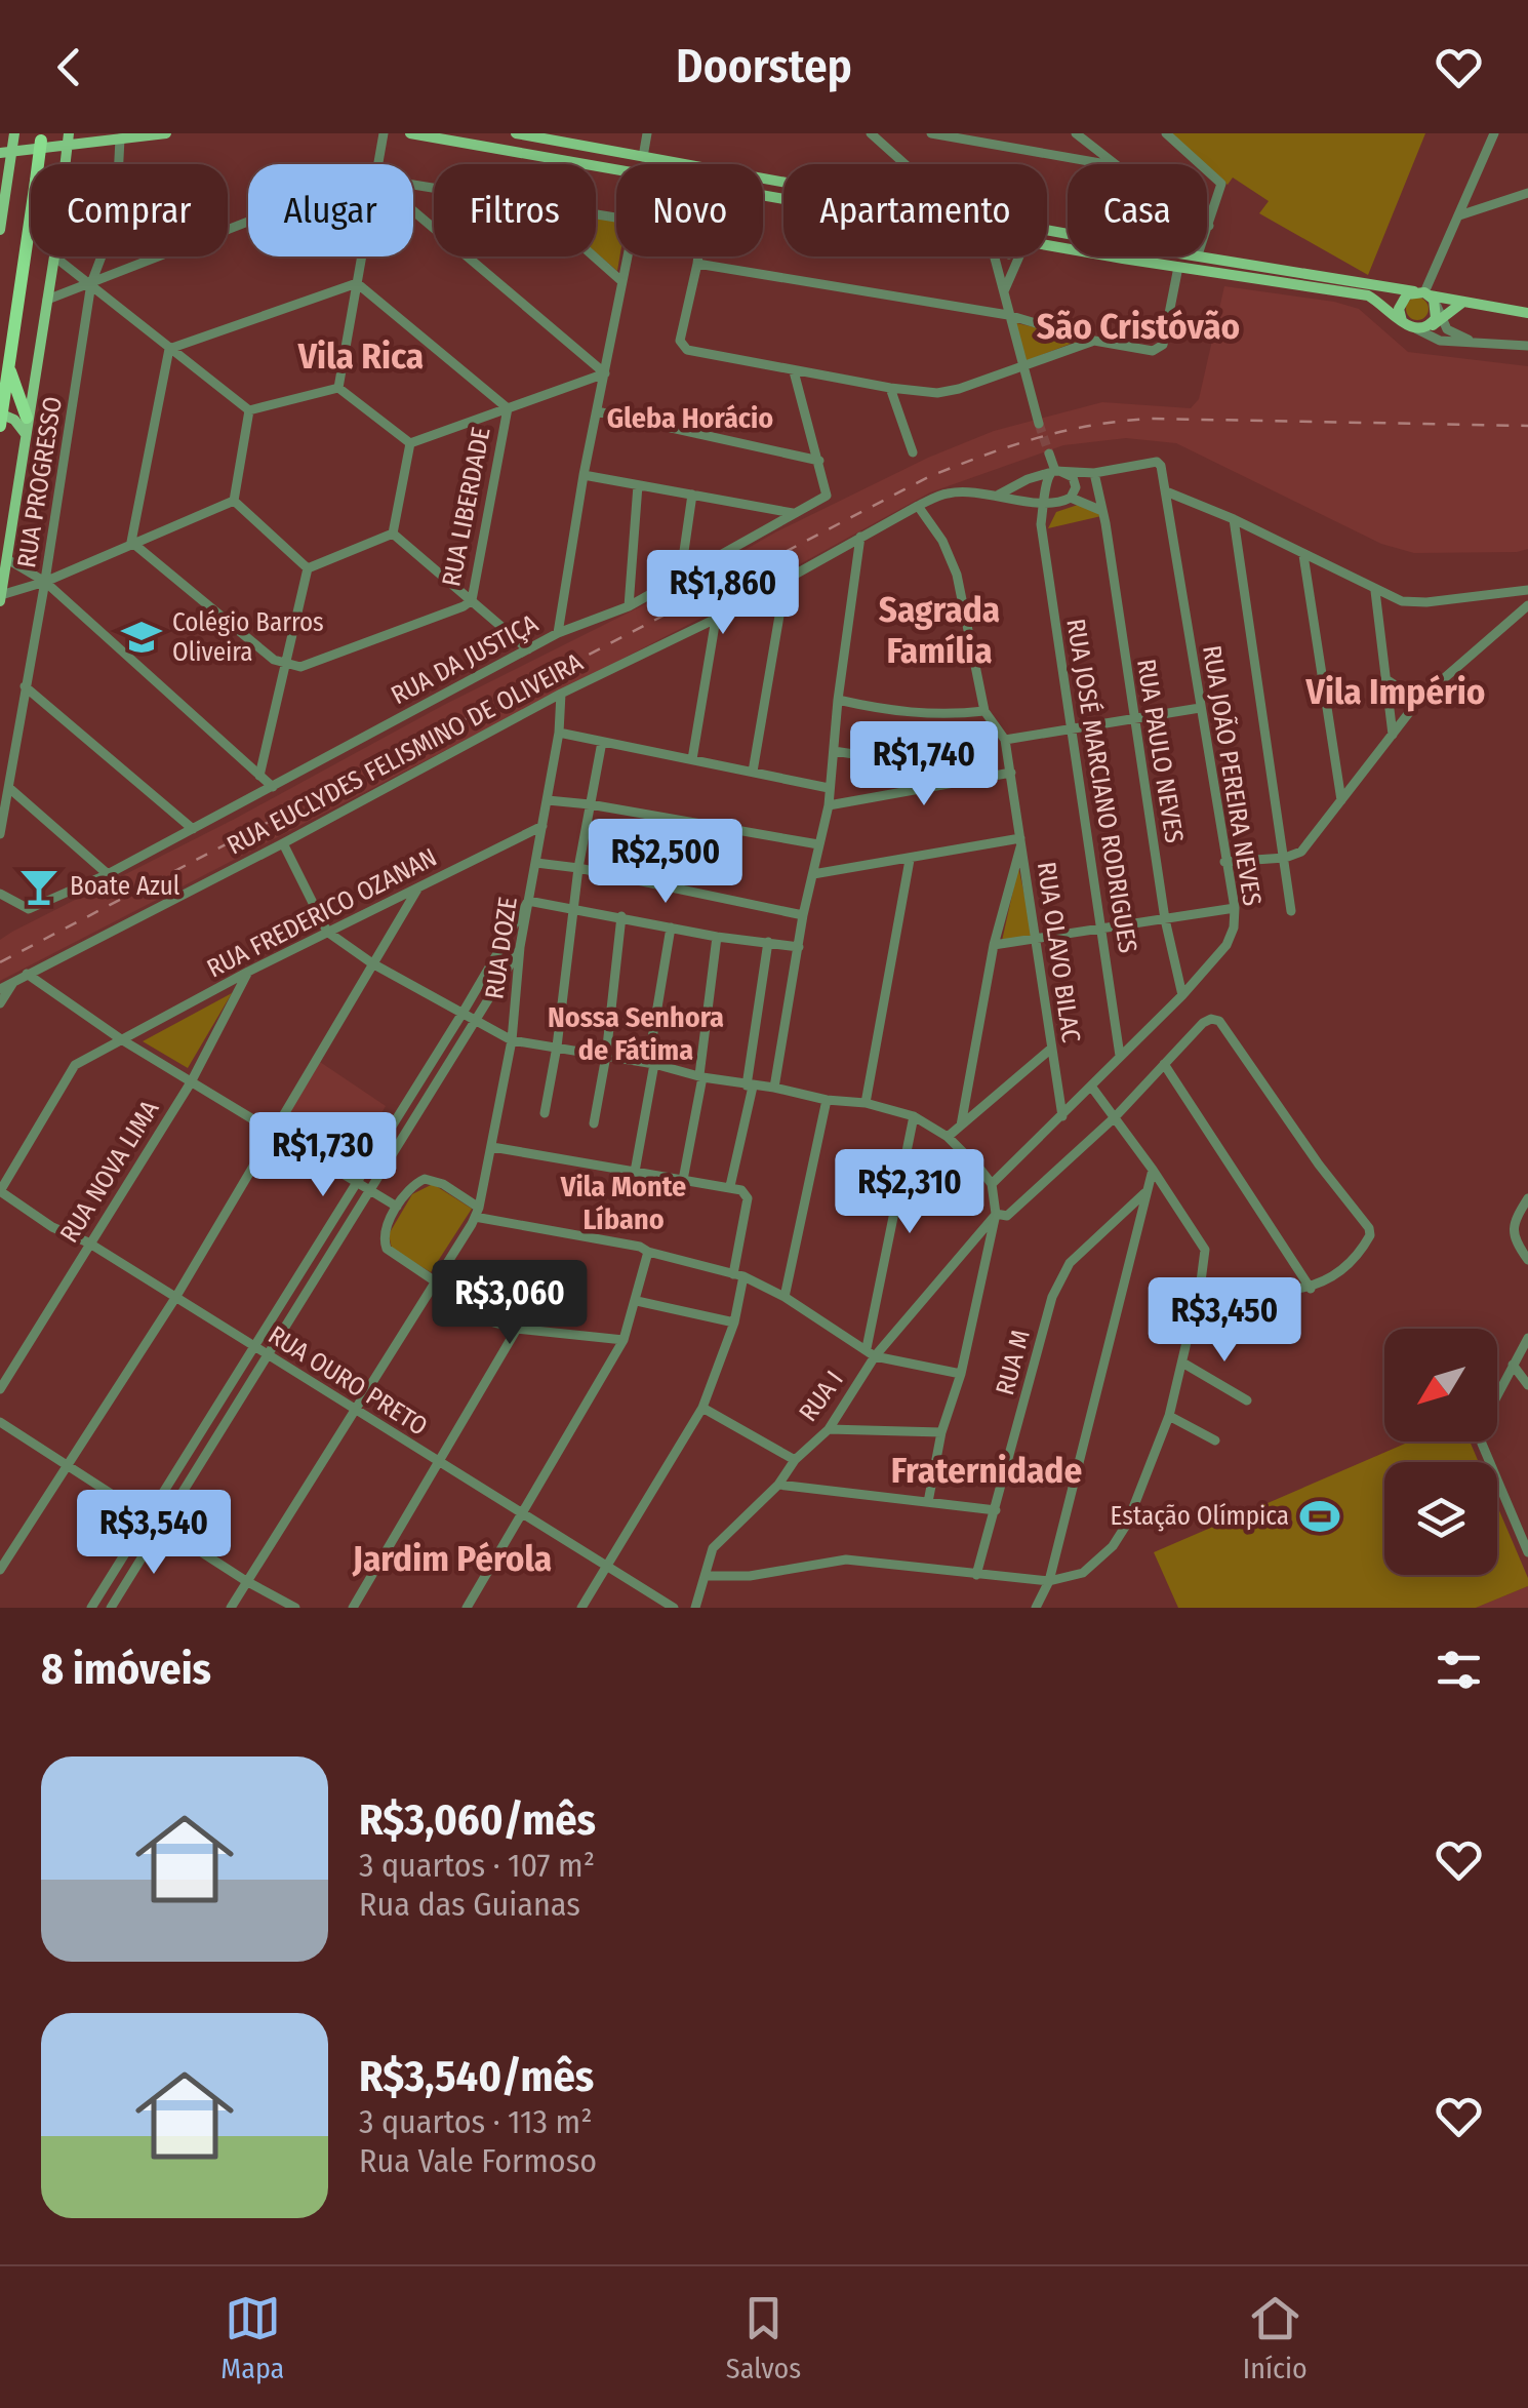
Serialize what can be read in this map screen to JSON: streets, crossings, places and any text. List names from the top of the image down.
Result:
{
  "streets": {
    "street": [
      "RUA PROGRESSO",
      "RUA LIBERDADE",
      "RUA DA JUSTIÇA",
      "RUA PAULO NEVES",
      "RUA EUCLYDES FELISMINO DE OLIVEIRA",
      "RUA JOÃO PEREIRA NEVES",
      "RUA JOSÉ MARCIANO RODRIGUES",
      "RUA FREDERICO OZANAN",
      "RUA DOZE",
      "RUA OLAVO BILAC",
      "RUA NOVA LIMA",
      "RUA M",
      "RUA OURO PRETO",
      "RUA I"
    ]
  },
  "crossings": [
    ["RUA PAULO NEVES", "RUA JOÃO PEREIRA NEVES"],
    ["RUA EUCLYDES FELISMINO DE OLIVEIRA", "RUA DOZE"],
    ["RUA EUCLYDES FELISMINO DE OLIVEIRA", "RUA OLAVO BILAC"],
    ["RUA JOÃO PEREIRA NEVES", "RUA JOSÉ MARCIANO RODRIGUES"],
    ["RUA JOÃO PEREIRA NEVES", "RUA OLAVO BILAC"],
    ["RUA FREDERICO OZANAN", "RUA DOZE"],
    ["RUA FREDERICO OZANAN", "RUA NOVA LIMA"],
    ["RUA FREDERICO OZANAN", "RUA OURO PRETO"],
    ["RUA DOZE", "RUA OURO PRETO"],
    ["RUA NOVA LIMA", "RUA OURO PRETO"]
  ],
  "districts": [
    "São Cristóvão",
    "Vila Rica",
    "Gleba Horácio",
    "Sagrada Família",
    "Vila Império",
    "Nossa Senhora de Fátima",
    "Vila Monte Líbano",
    "Fraternidade",
    "Jardim Pérola"
  ],
  "places": {
    "school or university": ["Colégio Barros Oliveira"],
    "bar": ["Boate Azul"],
    "sports": ["Estação Olímpica"]
  },
  "north": "bottom left",
  "page": {
    "header": "Doorstep",
    "chip": [
      "Comprar",
      "Alugar",
      "Filtros",
      "Novo",
      "Apartamento",
      "Casa"
    ],
    "price": [
      "R$1,860",
      "R$1,740",
      "R$2,500",
      "R$1,730",
      "R$2,310",
      "R$3,060",
      "R$3,450",
      "R$3,540"
    ],
    "heading": "8 imóveis",
    "list": [
      {
        "name": "R$3,060/mês",
        "note": "3 quartos · 107 m² · Rua das Guianas"
      },
      {
        "name": "R$3,540/mês",
        "note": "3 quartos · 113 m² · Rua Vale Formoso"
      }
    ],
    "tabs": ["Mapa", "Salvos", "Início"]
  }
}
